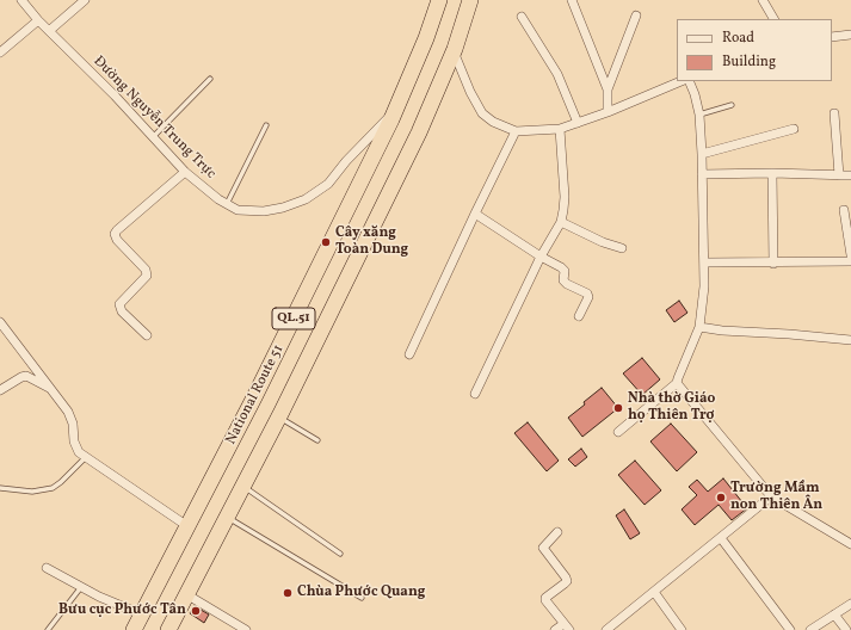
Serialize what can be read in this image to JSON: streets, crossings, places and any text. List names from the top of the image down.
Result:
{
  "streets": {
    "highway": ["QL.51", "National Route 51"],
    "street": ["Đường Nguyễn Trung Trực"]
  },
  "crossings": [
    ["Đường Nguyễn Trung Trực", "National Route 51"]
  ],
  "places": [
    "Cây xăng Toàn Dung",
    "Nhà thờ Giáo họ Thiên Trợ",
    "Trường Mầm non Thiên Ân",
    "Chùa Phước Quang",
    "Bưu cục Phước Tân"
  ],
  "legend": ["Road", "Building"]
}
